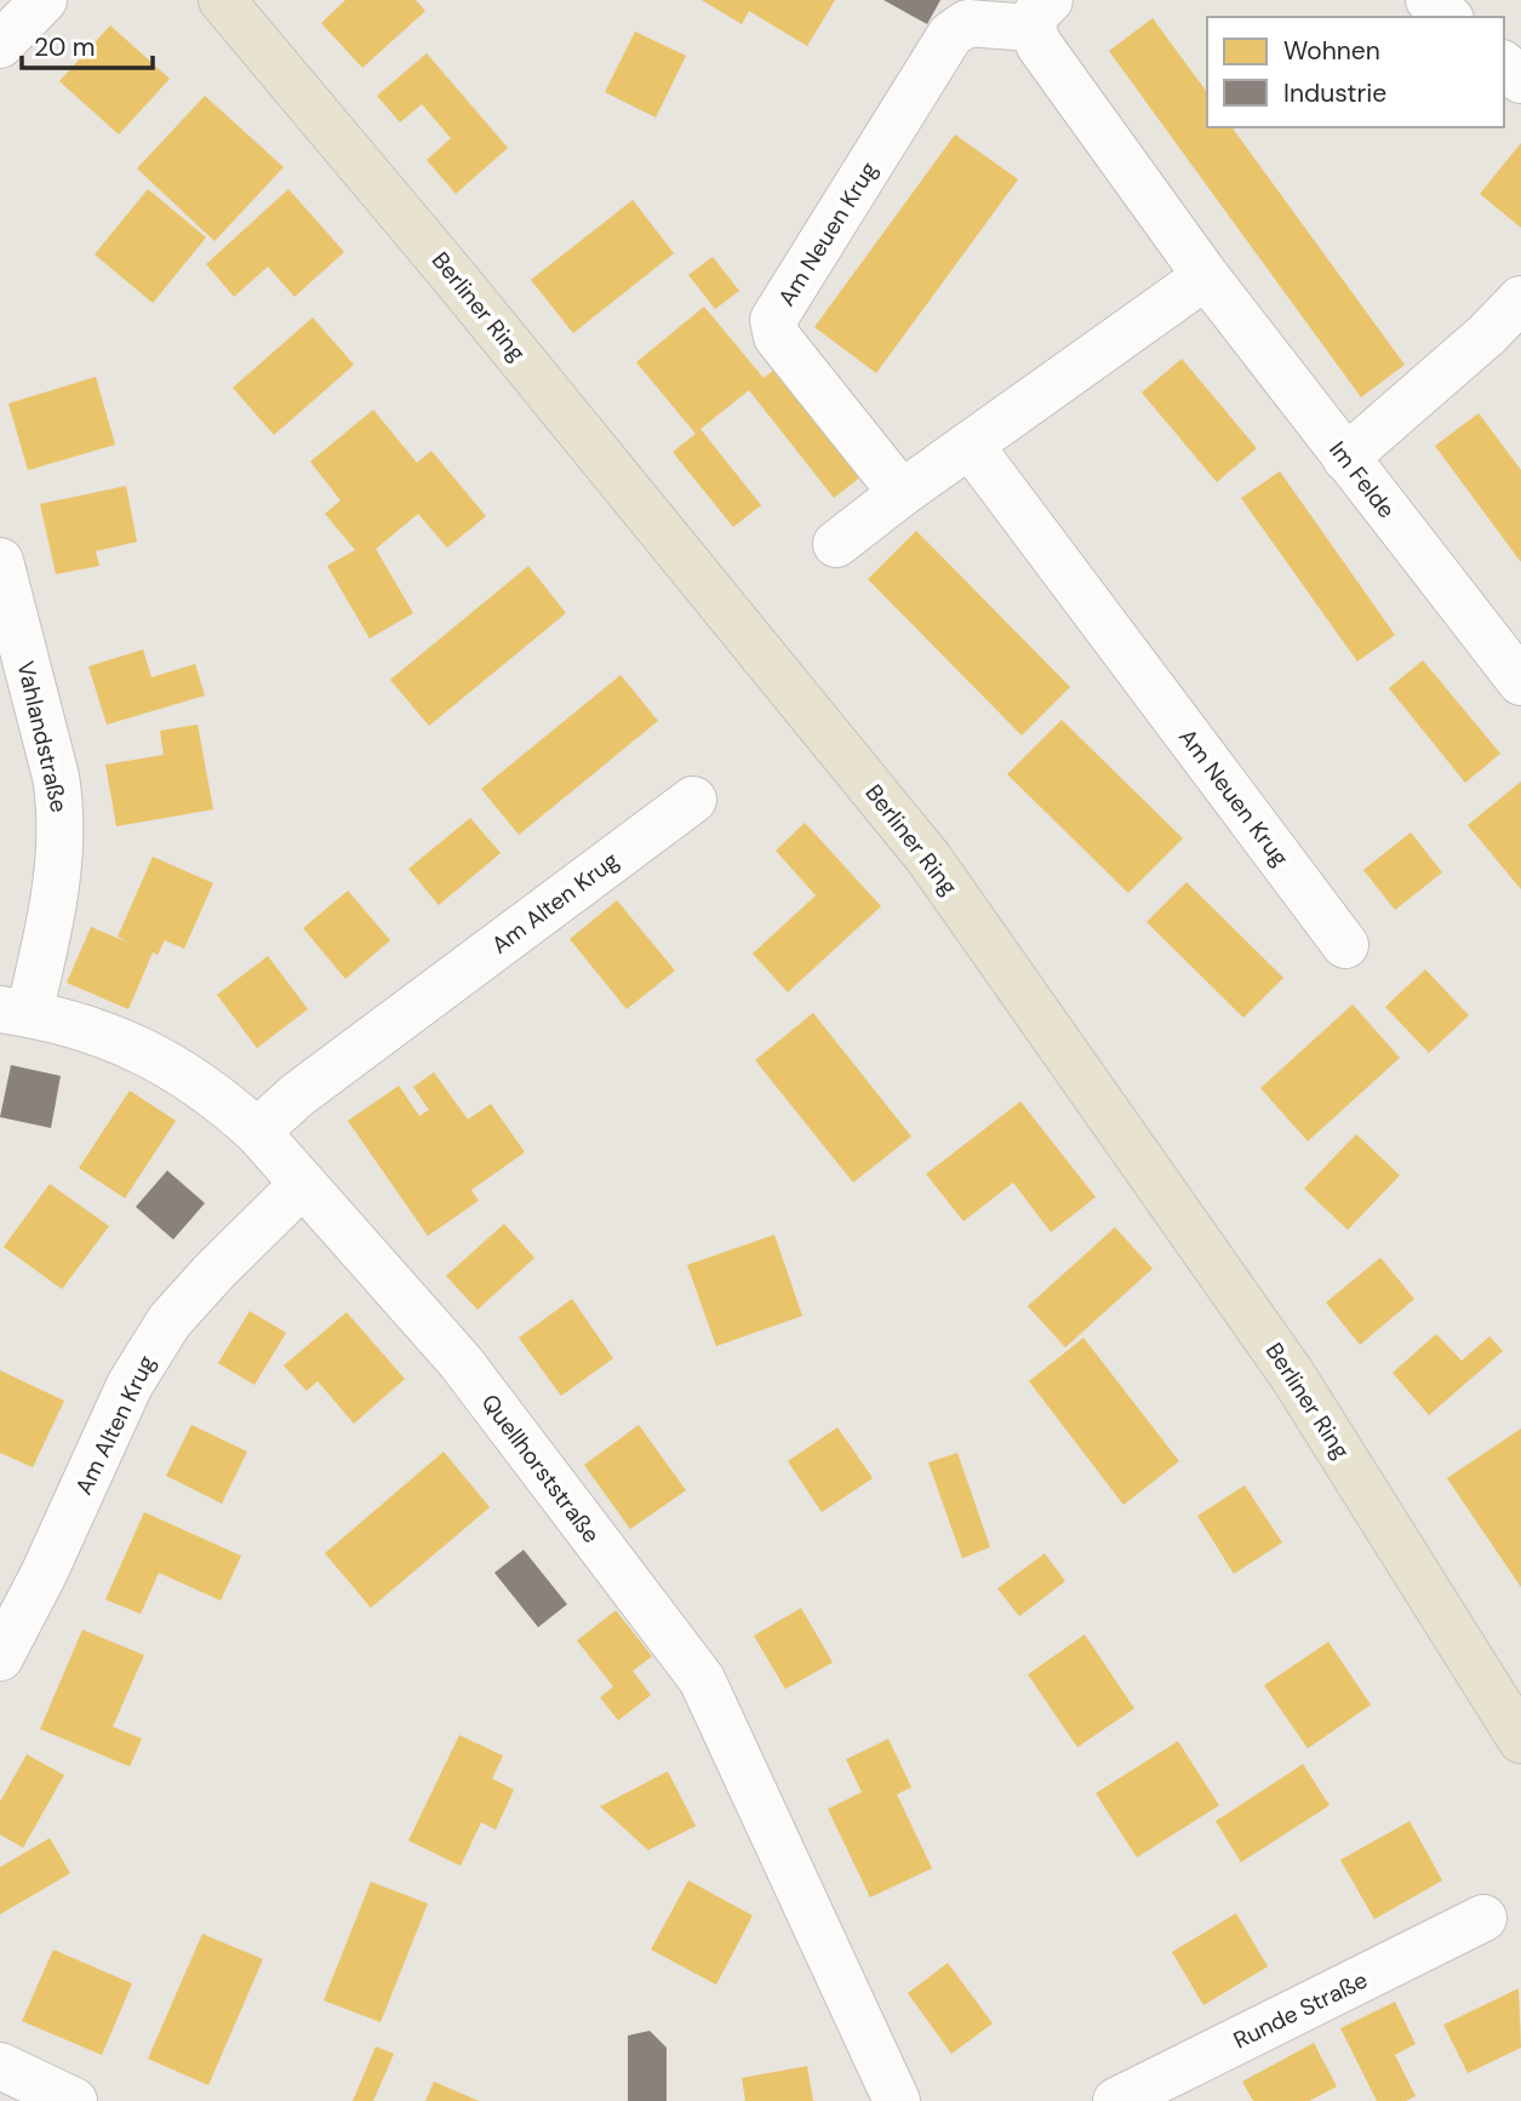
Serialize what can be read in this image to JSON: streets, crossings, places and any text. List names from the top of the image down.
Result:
{
  "streets": {
    "main road": ["Berliner Ring"],
    "street": [
      "Am Neuen Krug",
      "Im Felde",
      "Vahlandstraße",
      "Am Alten Krug",
      "Quellhorststraße",
      "Runde Straße"
    ]
  },
  "crossings": [
    ["Am Neuen Krug", "Im Felde"],
    ["Vahlandstraße", "Quellhorststraße"],
    ["Am Alten Krug", "Quellhorststraße"]
  ],
  "legend": ["Wohnen", "Industrie"],
  "scale_bar": "20 m"
}
